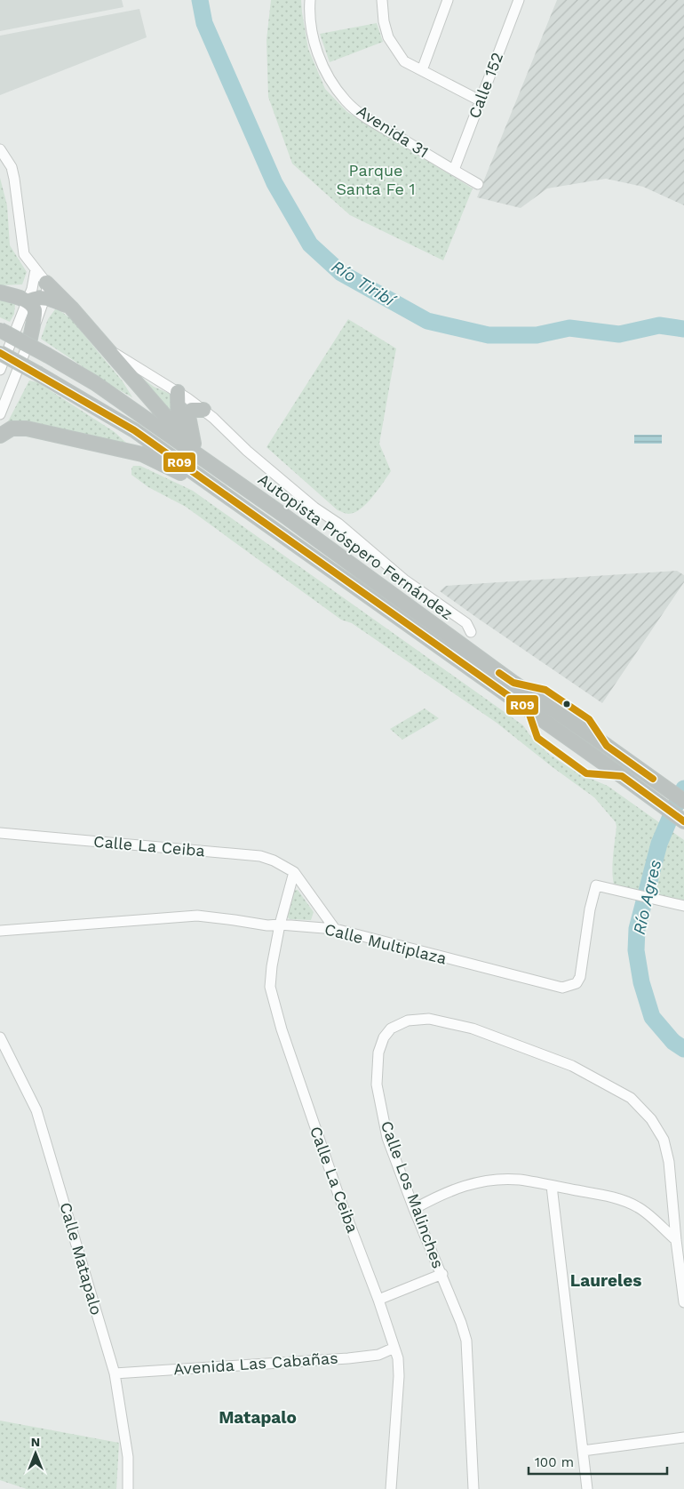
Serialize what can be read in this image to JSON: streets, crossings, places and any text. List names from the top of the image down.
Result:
{
  "streets": {
    "highway": ["Autopista Próspero Fernández"],
    "street": [
      "Calle 152",
      "Avenida 31",
      "Calle La Ceiba",
      "Calle Multiplaza",
      "Calle Los Malinches",
      "Calle Matapalo",
      "Avenida Las Cabañas"
    ]
  },
  "crossings": [
    ["Calle 152", "Avenida 31"],
    ["Calle La Ceiba", "Calle Multiplaza"],
    ["Calle La Ceiba", "Avenida Las Cabañas"],
    ["Calle Matapalo", "Avenida Las Cabañas"]
  ],
  "districts": ["Laureles", "Matapalo"],
  "water": ["Río Tiribí", "Río Agres"],
  "parks": ["Parque Santa Fe 1"],
  "lines": ["transit line R09"],
  "scale_bar": "100 m",
  "north": "top"
}
